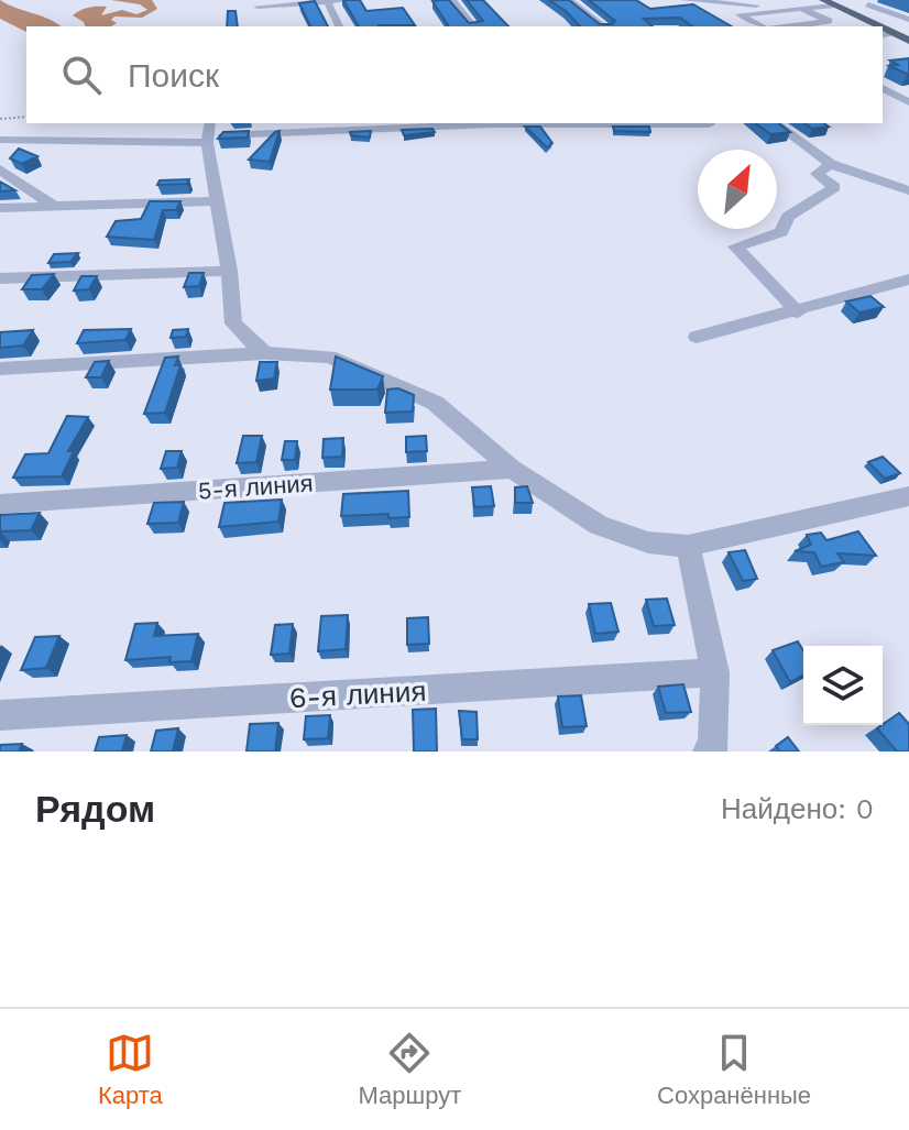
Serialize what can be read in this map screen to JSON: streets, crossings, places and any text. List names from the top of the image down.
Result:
{
  "streets": {
    "street": ["5-я линия", "6-я линия"]
  },
  "north": "top right",
  "page": {
    "search": "Поиск",
    "heading": ["Рядом", "Найдено: 0"],
    "nav": ["Карта", "Маршрут", "Сохранённые"]
  }
}
